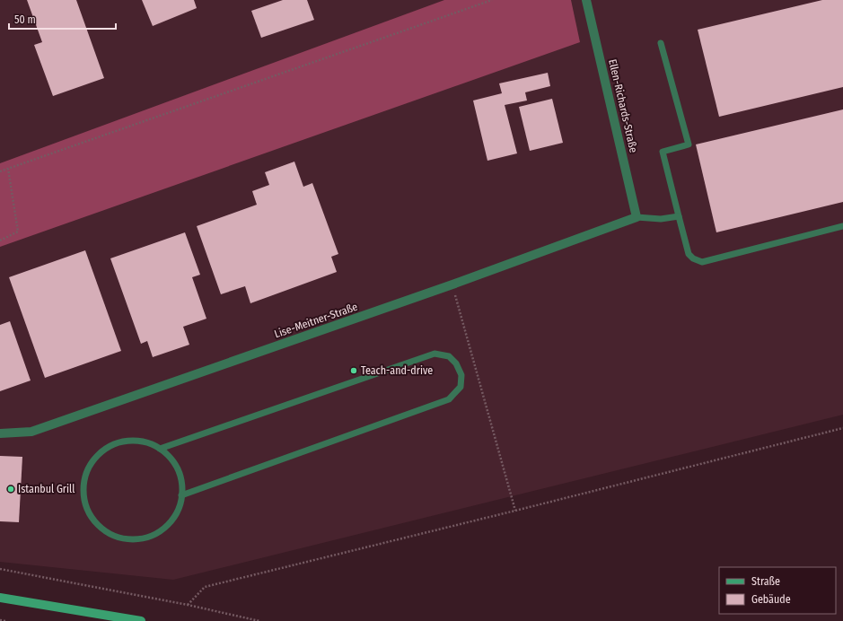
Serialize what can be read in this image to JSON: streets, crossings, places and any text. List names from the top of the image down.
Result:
{
  "streets": {
    "street": ["Ellen-Richards-Straße", "Lise-Meitner-Straße"]
  },
  "crossings": [
    ["Ellen-Richards-Straße", "Lise-Meitner-Straße"]
  ],
  "places": ["Teach-and-drive", "Istanbul Grill"],
  "legend": ["Straße", "Gebäude"],
  "scale_bar": "50 m"
}
